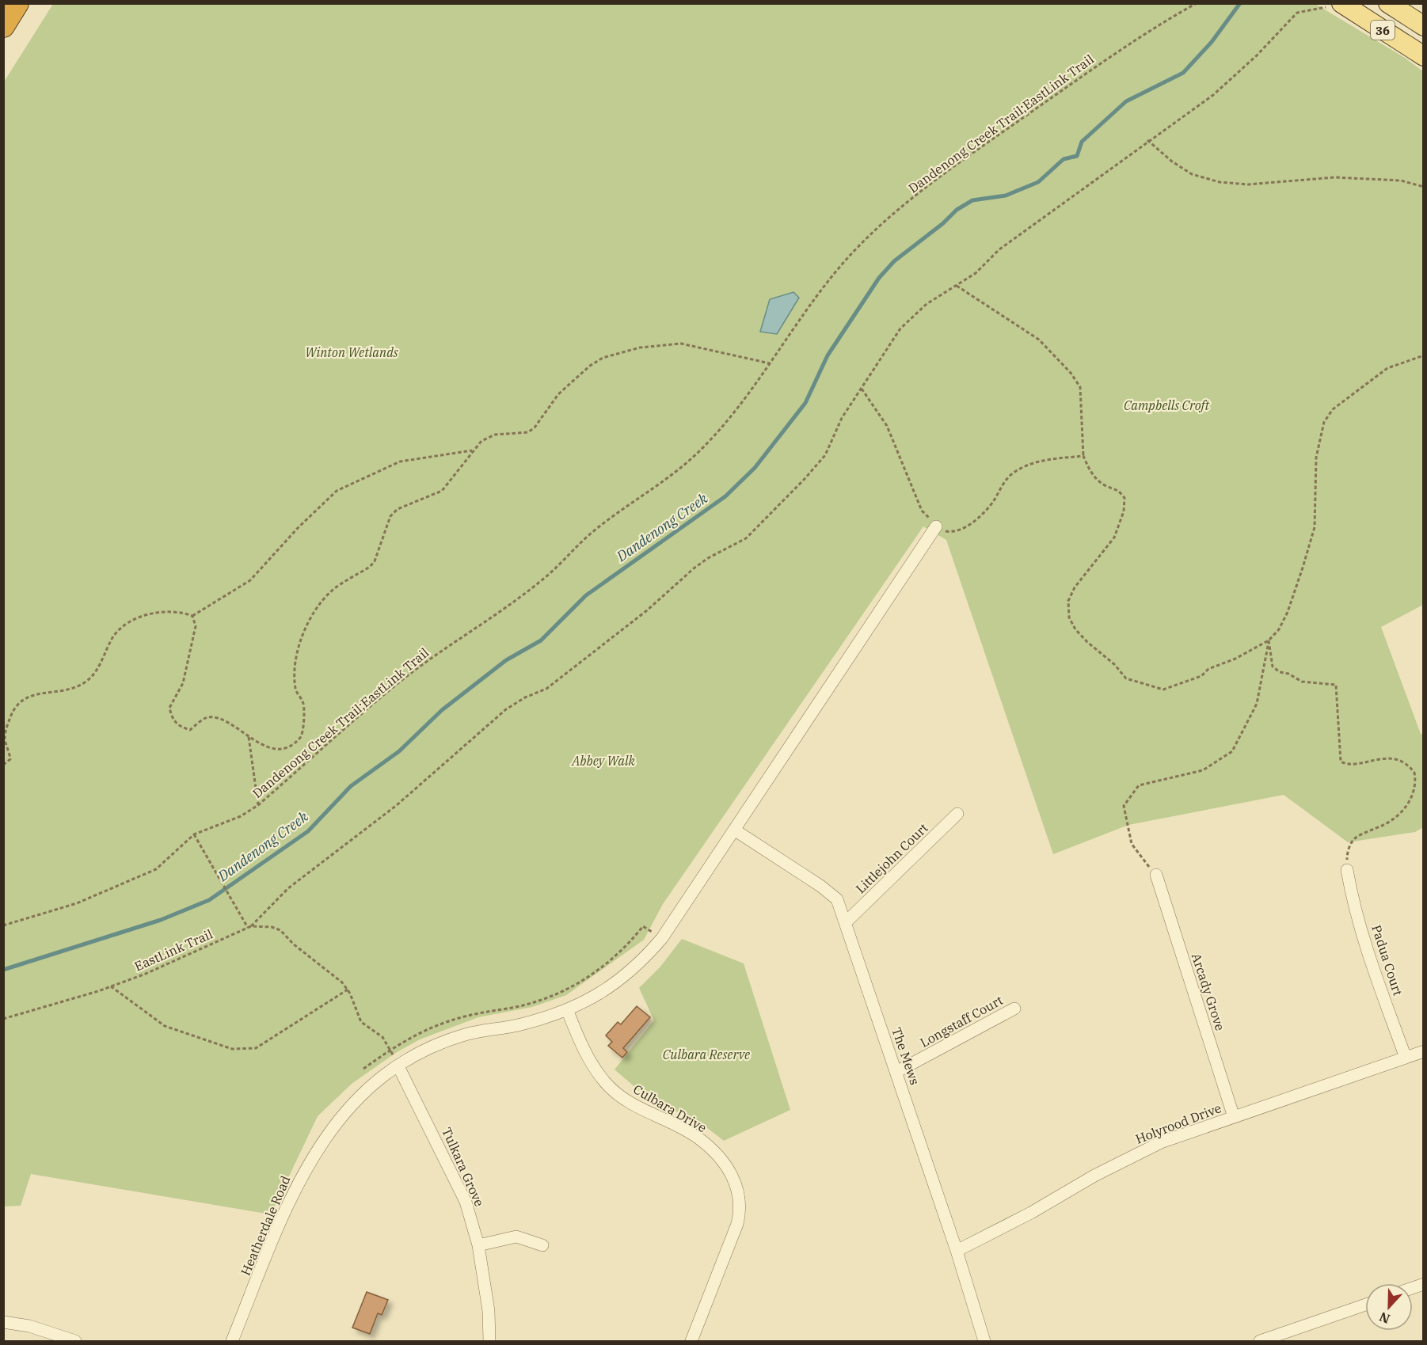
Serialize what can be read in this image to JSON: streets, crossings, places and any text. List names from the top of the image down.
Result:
{
  "streets": {
    "main road": ["36"],
    "street": [
      "Littlejohn Court",
      "Padua Court",
      "Arcady Grove",
      "Longstaff Court",
      "The Mews",
      "Culbara Drive",
      "Holyrood Drive",
      "Tulkara Grove",
      "Heatherdale Road"
    ],
    "path": ["Dandenong Creek Trail;EastLink Trail", "EastLink Trail"]
  },
  "crossings": [
    ["Littlejohn Court", "The Mews"],
    ["Padua Court", "Holyrood Drive"],
    ["Arcady Grove", "Holyrood Drive"],
    ["Longstaff Court", "The Mews"],
    ["The Mews", "Holyrood Drive"],
    ["Tulkara Grove", "Heatherdale Road"]
  ],
  "water": ["Dandenong Creek"],
  "parks": [
    "Winton Wetlands",
    "Campbells Croft",
    "Abbey Walk",
    "Culbara Reserve"
  ],
  "north": "bottom"
}
